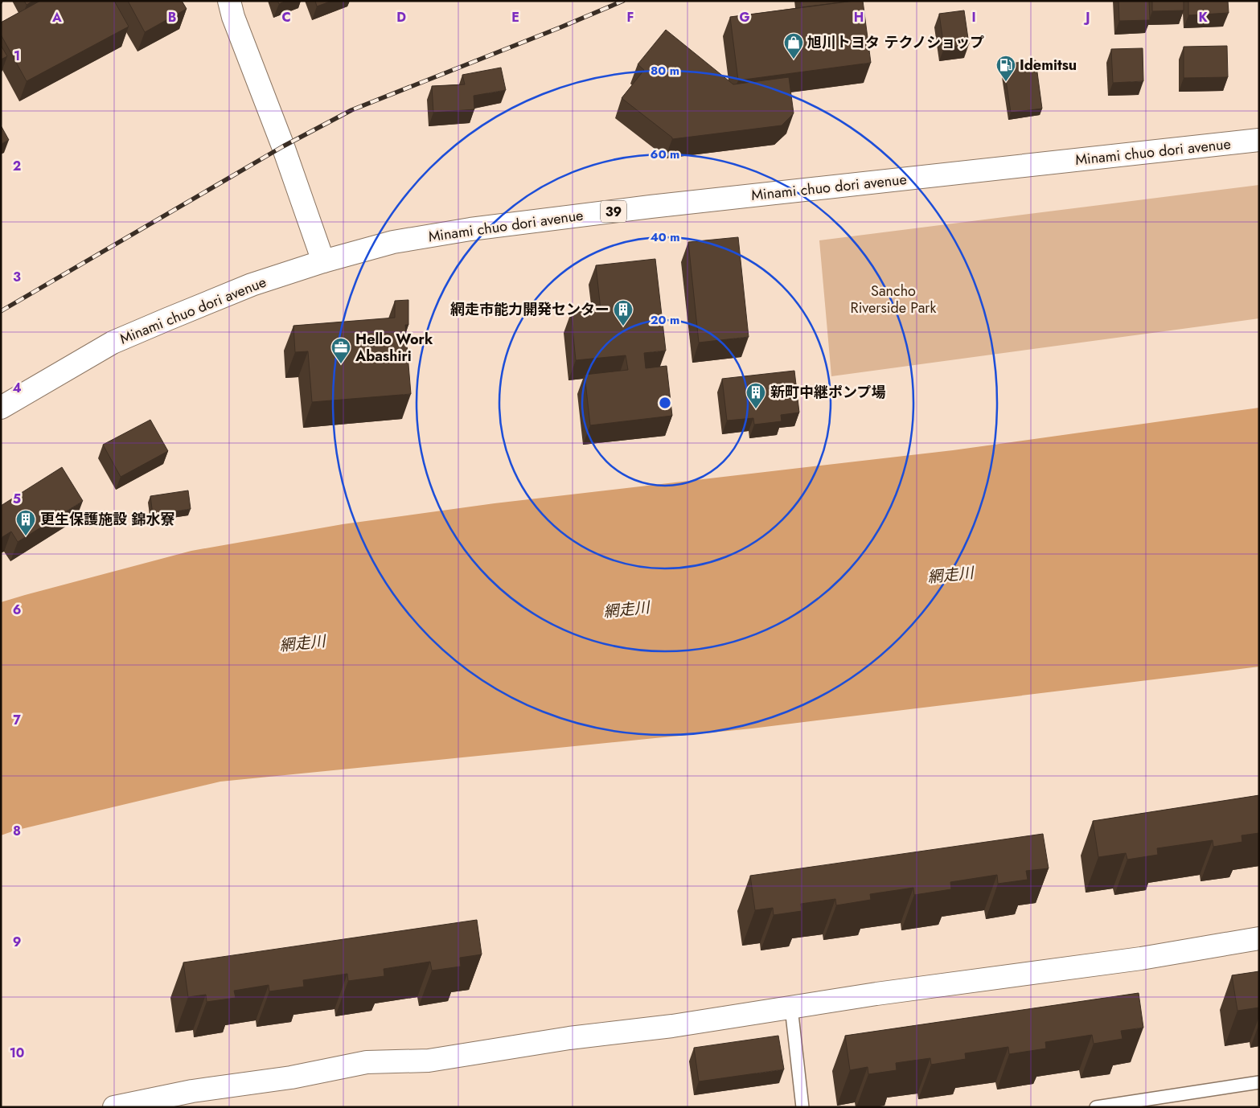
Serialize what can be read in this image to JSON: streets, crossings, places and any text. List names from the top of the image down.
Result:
{
  "streets": {
    "main road": ["Minami chuo dori avenue", "39"]
  },
  "water": ["網走川"],
  "parks": ["Sancho Riverside Park"],
  "places": {
    "shop": ["旭川トヨタ テクノショップ"],
    "fuel station": ["Idemitsu"],
    "building": ["網走市能力開発センター", "新町中継ポンプ場", "更生保護施設 錦水寮"],
    "office": ["Hello Work Abashiri"]
  },
  "grid": {
    "columns": [
      "A",
      "B",
      "C",
      "D",
      "E",
      "F",
      "G",
      "H",
      "I",
      "J",
      "K"
    ],
    "rows": [
      "1",
      "2",
      "3",
      "4",
      "5",
      "6",
      "7",
      "8",
      "9",
      "10"
    ]
  },
  "rings": [
    "80 m",
    "60 m",
    "40 m",
    "20 m"
  ]
}
